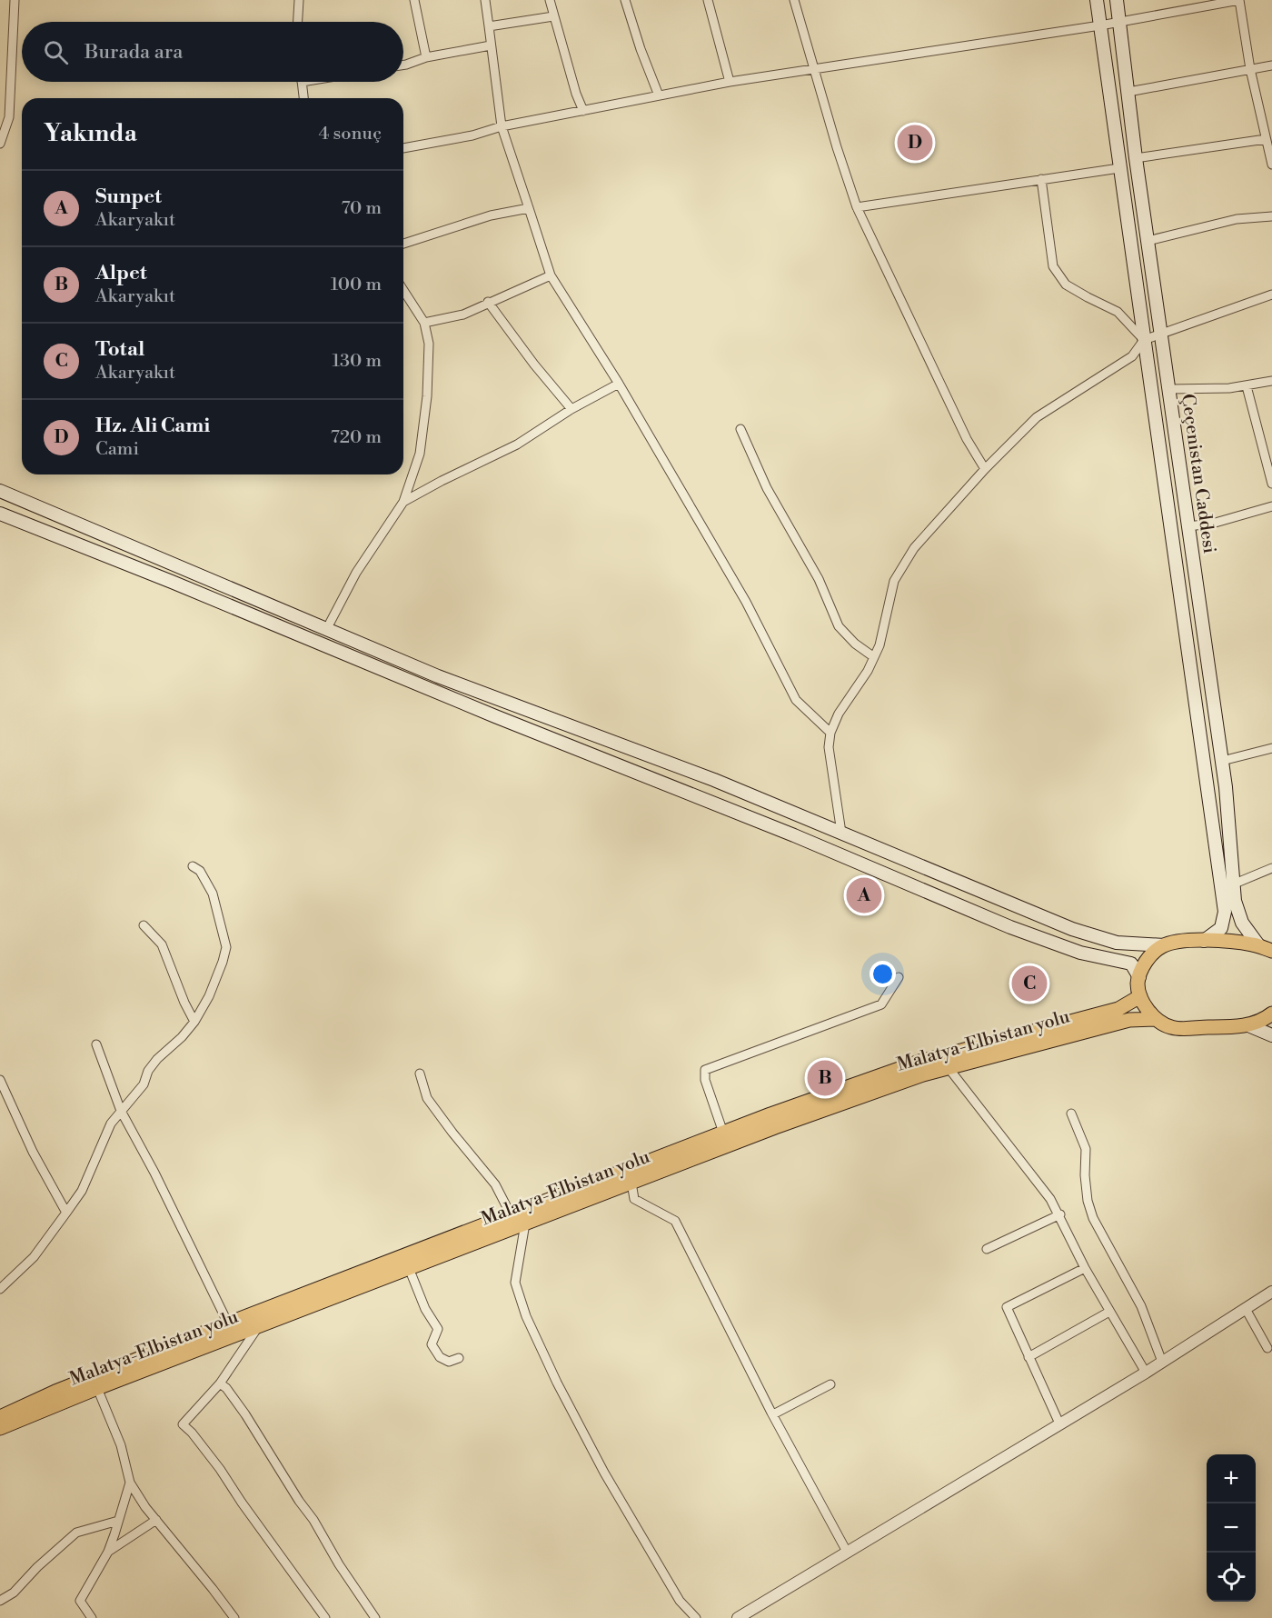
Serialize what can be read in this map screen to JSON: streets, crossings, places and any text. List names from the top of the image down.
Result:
{
  "streets": {
    "main road": ["Çeçenistan Caddesi", "Malatya-Elbistan yolu"]
  },
  "page": {
    "search": "Burada ara",
    "heading": ["Yakında", "4 sonuç"],
    "pins": [
      "D",
      "A",
      "C",
      "B"
    ],
    "list": [
      {
        "mark": "A",
        "name": "Sunpet",
        "note": "Akaryakıt",
        "value": "70 m"
      },
      {
        "mark": "B",
        "name": "Alpet",
        "note": "Akaryakıt",
        "value": "100 m"
      },
      {
        "mark": "C",
        "name": "Total",
        "note": "Akaryakıt",
        "value": "130 m"
      },
      {
        "mark": "D",
        "name": "Hz. Ali Cami",
        "note": "Cami",
        "value": "720 m"
      }
    ],
    "map_buttons": ["+", "−"]
  }
}
